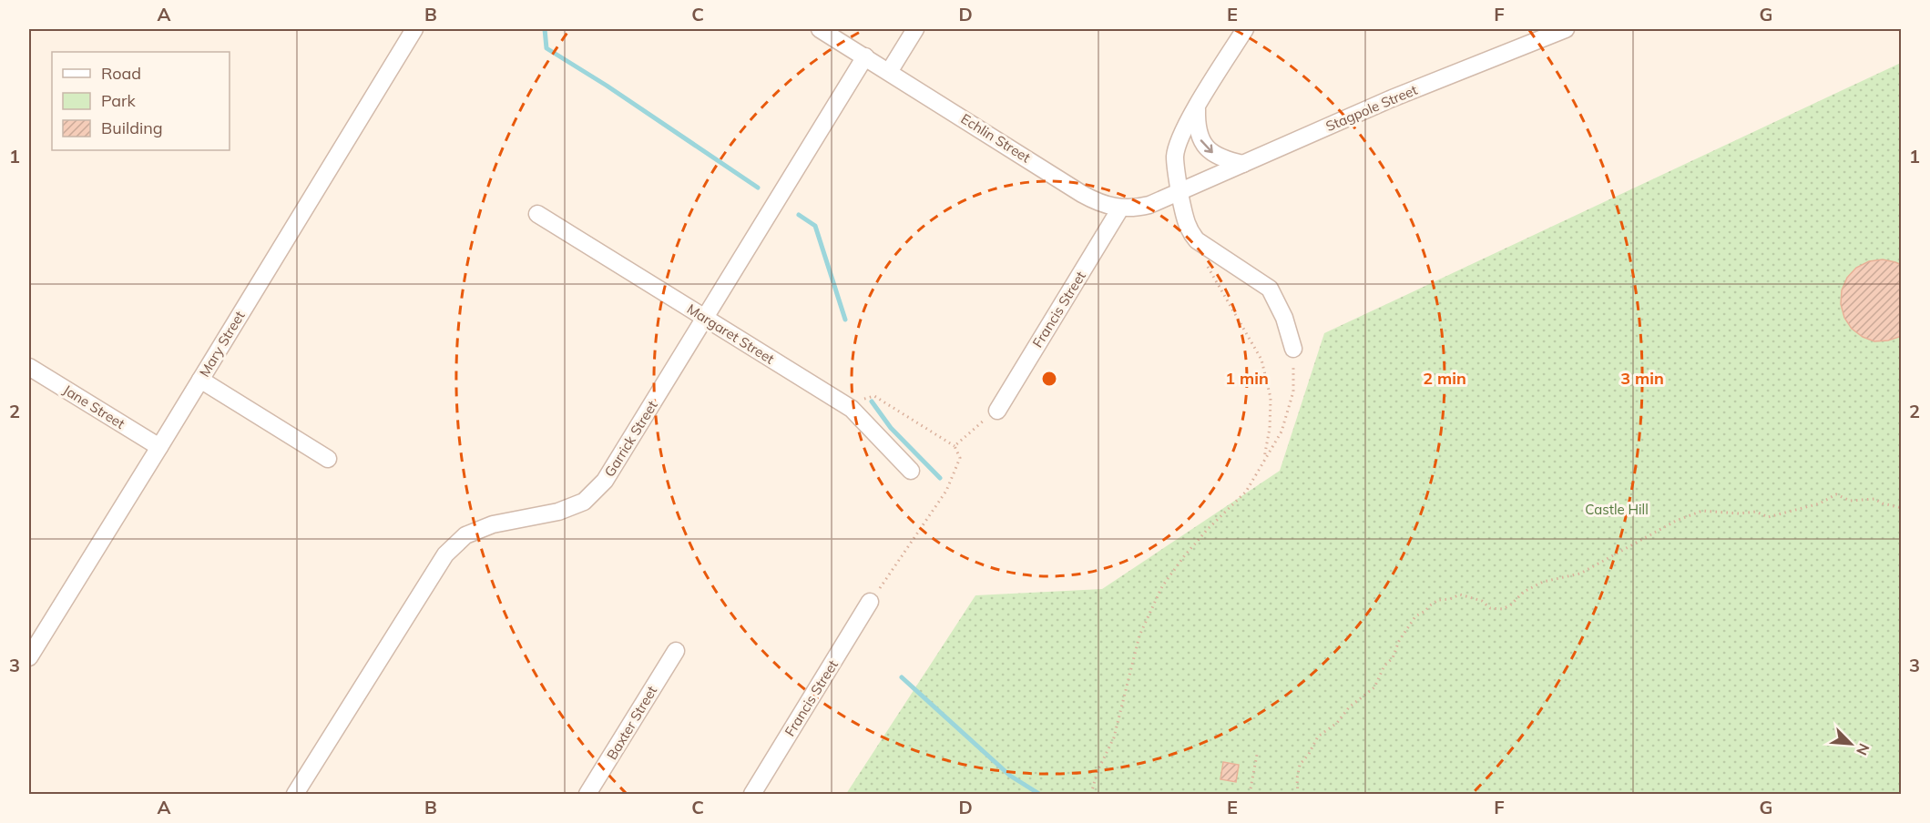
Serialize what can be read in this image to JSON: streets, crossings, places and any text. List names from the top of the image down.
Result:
{
  "streets": {
    "street": [
      "Stagpole Street",
      "Echlin Street",
      "Francis Street",
      "Margaret Street",
      "Mary Street",
      "Jane Street",
      "Garrick Street",
      "Baxter Street"
    ]
  },
  "crossings": [
    ["Stagpole Street", "Echlin Street"],
    ["Echlin Street", "Francis Street"],
    ["Echlin Street", "Garrick Street"],
    ["Margaret Street", "Garrick Street"],
    ["Mary Street", "Jane Street"]
  ],
  "parks": ["Castle Hill"],
  "legend": ["Road", "Park", "Building"],
  "north": "bottom right",
  "grid": {
    "columns": [
      "A",
      "B",
      "C",
      "D",
      "E",
      "F",
      "G"
    ],
    "rows": ["1", "2", "3"]
  },
  "rings": ["1 min", "2 min", "3 min"]
}
